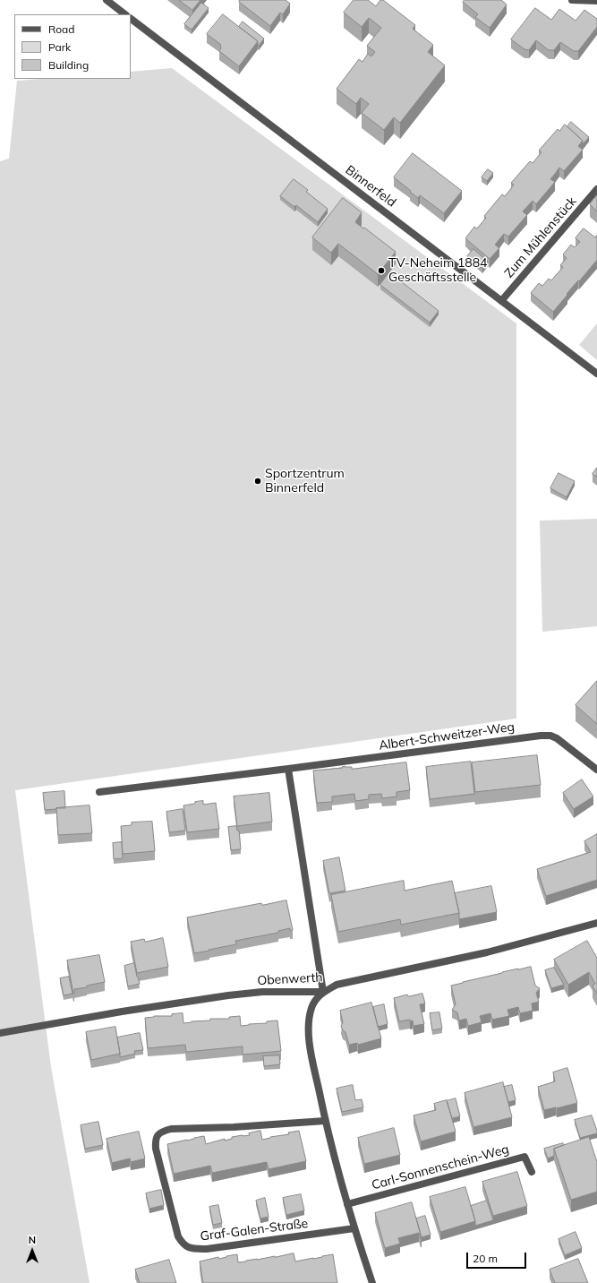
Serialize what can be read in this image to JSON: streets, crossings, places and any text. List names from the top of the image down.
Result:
{
  "streets": {
    "street": [
      "Binnerfeld",
      "Zum Mühlenstück",
      "Albert-Schweitzer-Weg",
      "Obenwerth",
      "Carl-Sonnenschein-Weg",
      "Graf-Galen-Straße"
    ]
  },
  "crossings": [
    ["Binnerfeld", "Zum Mühlenstück"]
  ],
  "places": ["TV-Neheim 1884 Geschäftsstelle", "Sportzentrum Binnerfeld"],
  "legend": ["Road", "Park", "Building"],
  "scale_bar": "20 m",
  "north": "top"
}
